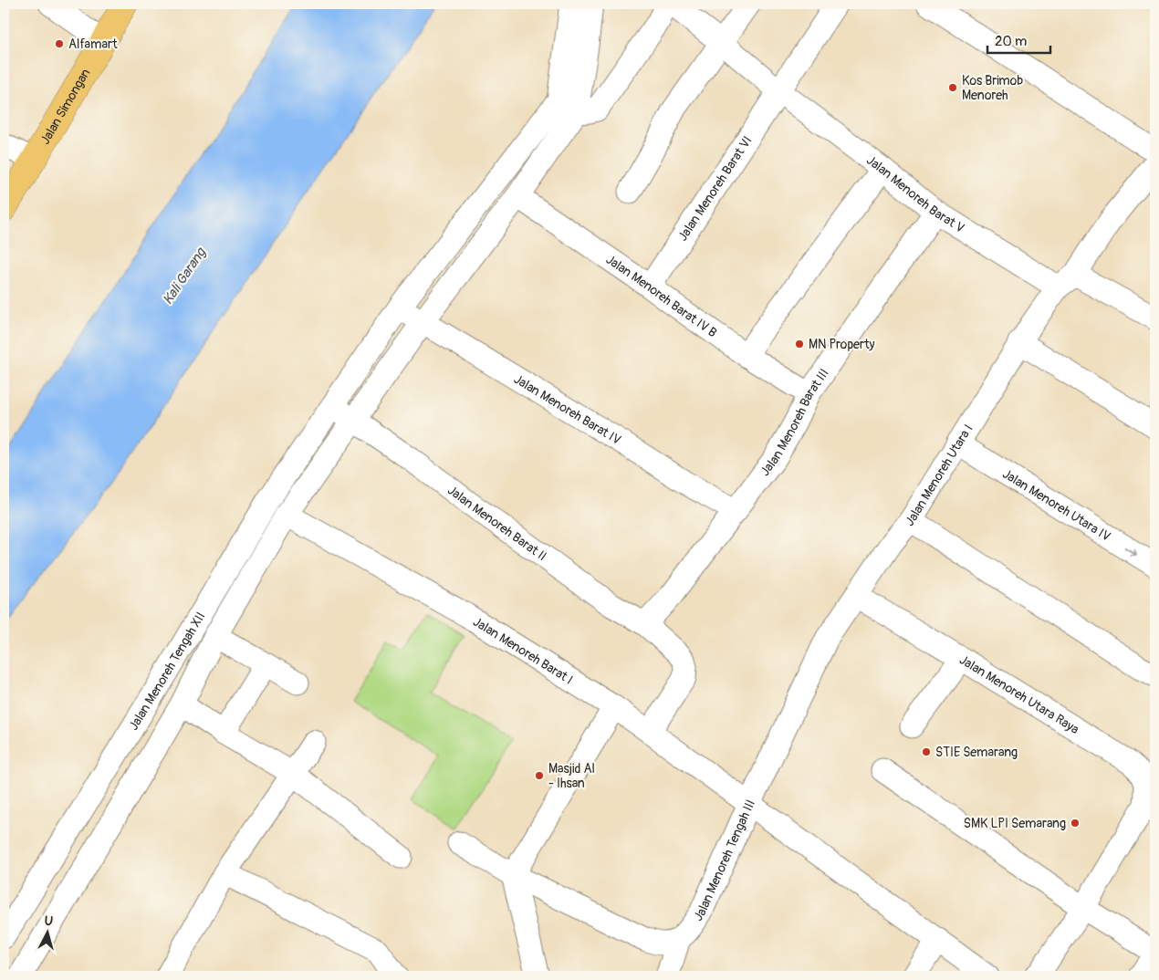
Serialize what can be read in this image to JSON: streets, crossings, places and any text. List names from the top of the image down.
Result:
{
  "streets": {
    "main road": ["Jalan Simongan"],
    "street": [
      "Jalan Menoreh Barat VI",
      "Jalan Menoreh Barat V",
      "Jalan Menoreh Barat IV B",
      "Jalan Menoreh Barat IV",
      "Jalan Menoreh Barat III",
      "Jalan Menoreh Utara I",
      "Jalan Menoreh Utara IV",
      "Jalan Menoreh Barat II",
      "Jalan Menoreh Barat I",
      "Jalan Menoreh Tengah XII",
      "Jalan Menoreh Utara Raya",
      "Jalan Menoreh Tengah III"
    ]
  },
  "crossings": [
    ["Jalan Menoreh Barat VI", "Jalan Menoreh Barat V"],
    ["Jalan Menoreh Barat VI", "Jalan Menoreh Barat IV B"],
    ["Jalan Menoreh Barat V", "Jalan Menoreh Barat III"],
    ["Jalan Menoreh Barat V", "Jalan Menoreh Utara I"],
    ["Jalan Menoreh Barat IV B", "Jalan Menoreh Barat III"],
    ["Jalan Menoreh Barat IV", "Jalan Menoreh Barat III"],
    ["Jalan Menoreh Barat IV", "Jalan Menoreh Tengah XII"],
    ["Jalan Menoreh Barat III", "Jalan Menoreh Barat II"],
    ["Jalan Menoreh Utara I", "Jalan Menoreh Utara IV"],
    ["Jalan Menoreh Utara I", "Jalan Menoreh Barat I"],
    ["Jalan Menoreh Utara I", "Jalan Menoreh Utara Raya"],
    ["Jalan Menoreh Utara I", "Jalan Menoreh Tengah III"],
    ["Jalan Menoreh Barat II", "Jalan Menoreh Barat I"],
    ["Jalan Menoreh Barat II", "Jalan Menoreh Tengah XII"],
    ["Jalan Menoreh Barat I", "Jalan Menoreh Tengah III"]
  ],
  "water": ["Kali Garang"],
  "places": [
    "Alfamart",
    "Kos Brimob Menoreh",
    "MN Property",
    "STIE Semarang",
    "Masjid Al - Ihsan",
    "SMK LPI Semarang"
  ],
  "scale_bar": "20 m",
  "north": "top"
}
